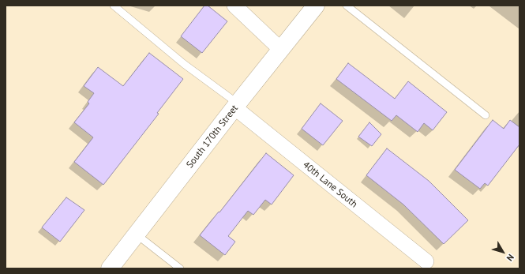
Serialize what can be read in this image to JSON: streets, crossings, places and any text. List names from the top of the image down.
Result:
{
  "streets": {
    "street": ["South 170th Street", "40th Lane South"]
  },
  "crossings": [
    ["South 170th Street", "40th Lane South"]
  ],
  "north": "bottom right"
}
